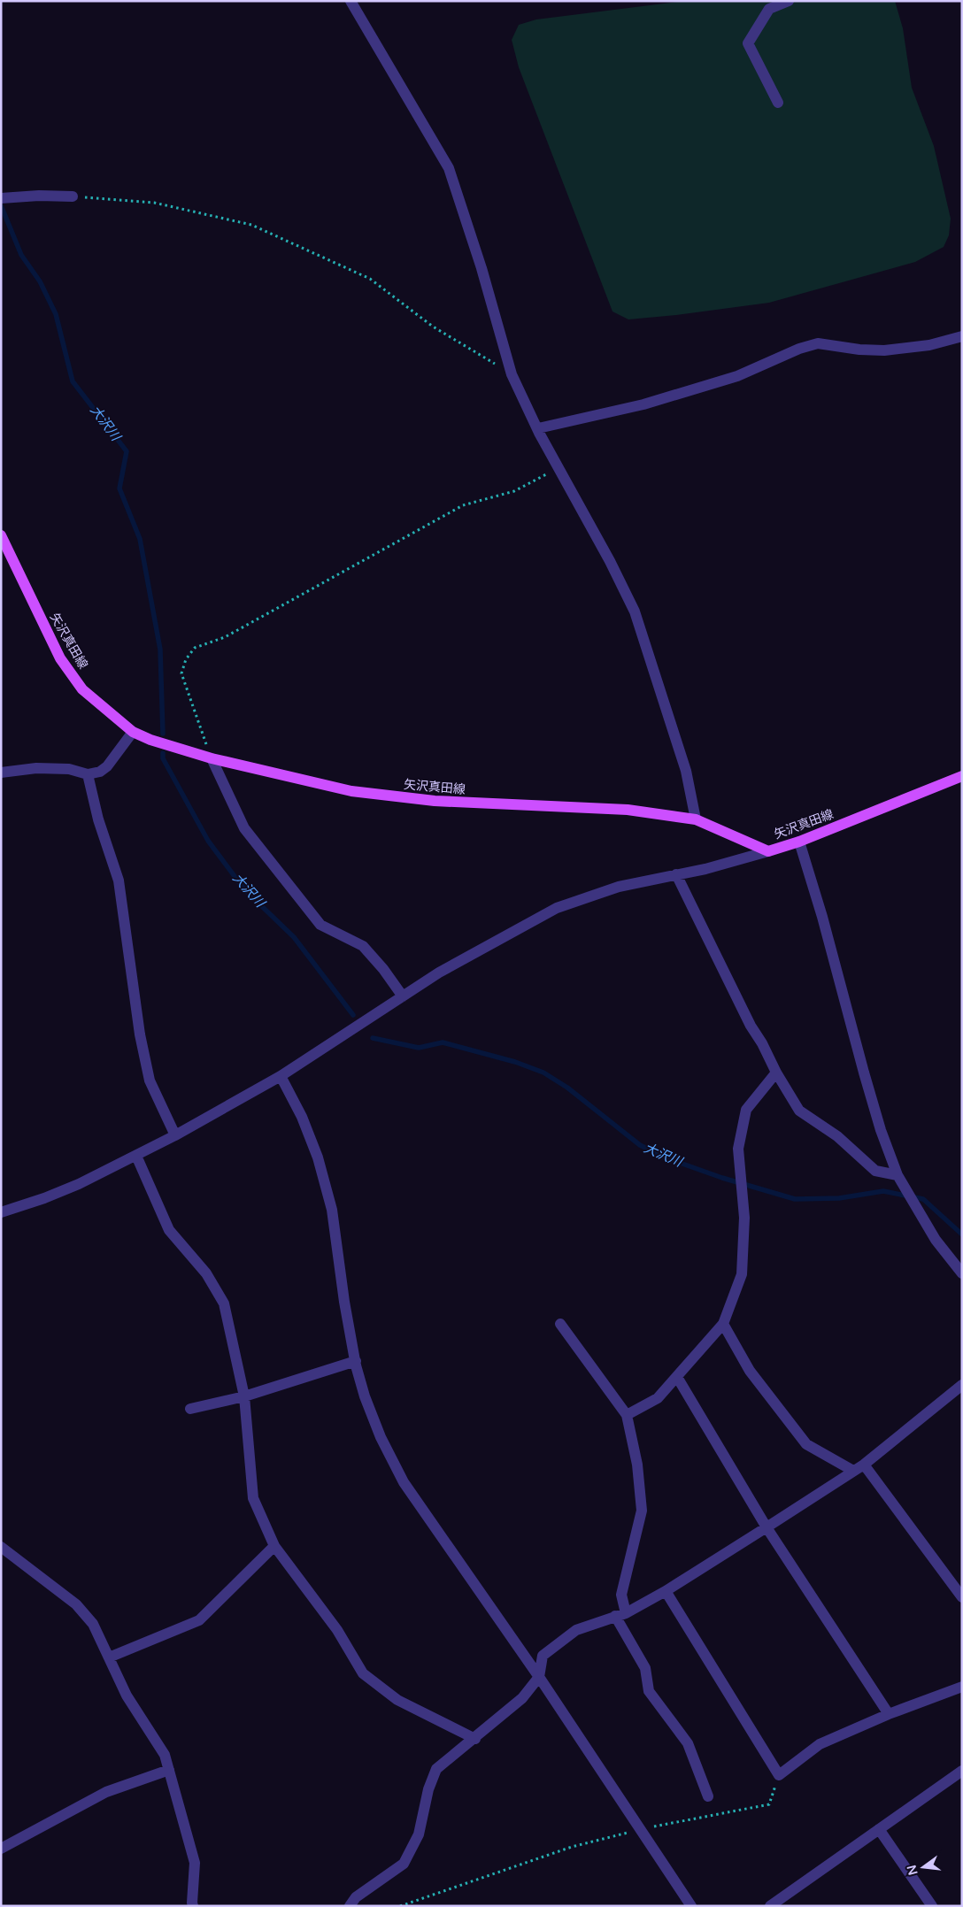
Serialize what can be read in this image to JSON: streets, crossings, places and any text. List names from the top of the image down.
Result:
{
  "streets": {
    "main road": ["矢沢真田線"]
  },
  "water": ["大沢川"],
  "north": "left"
}
